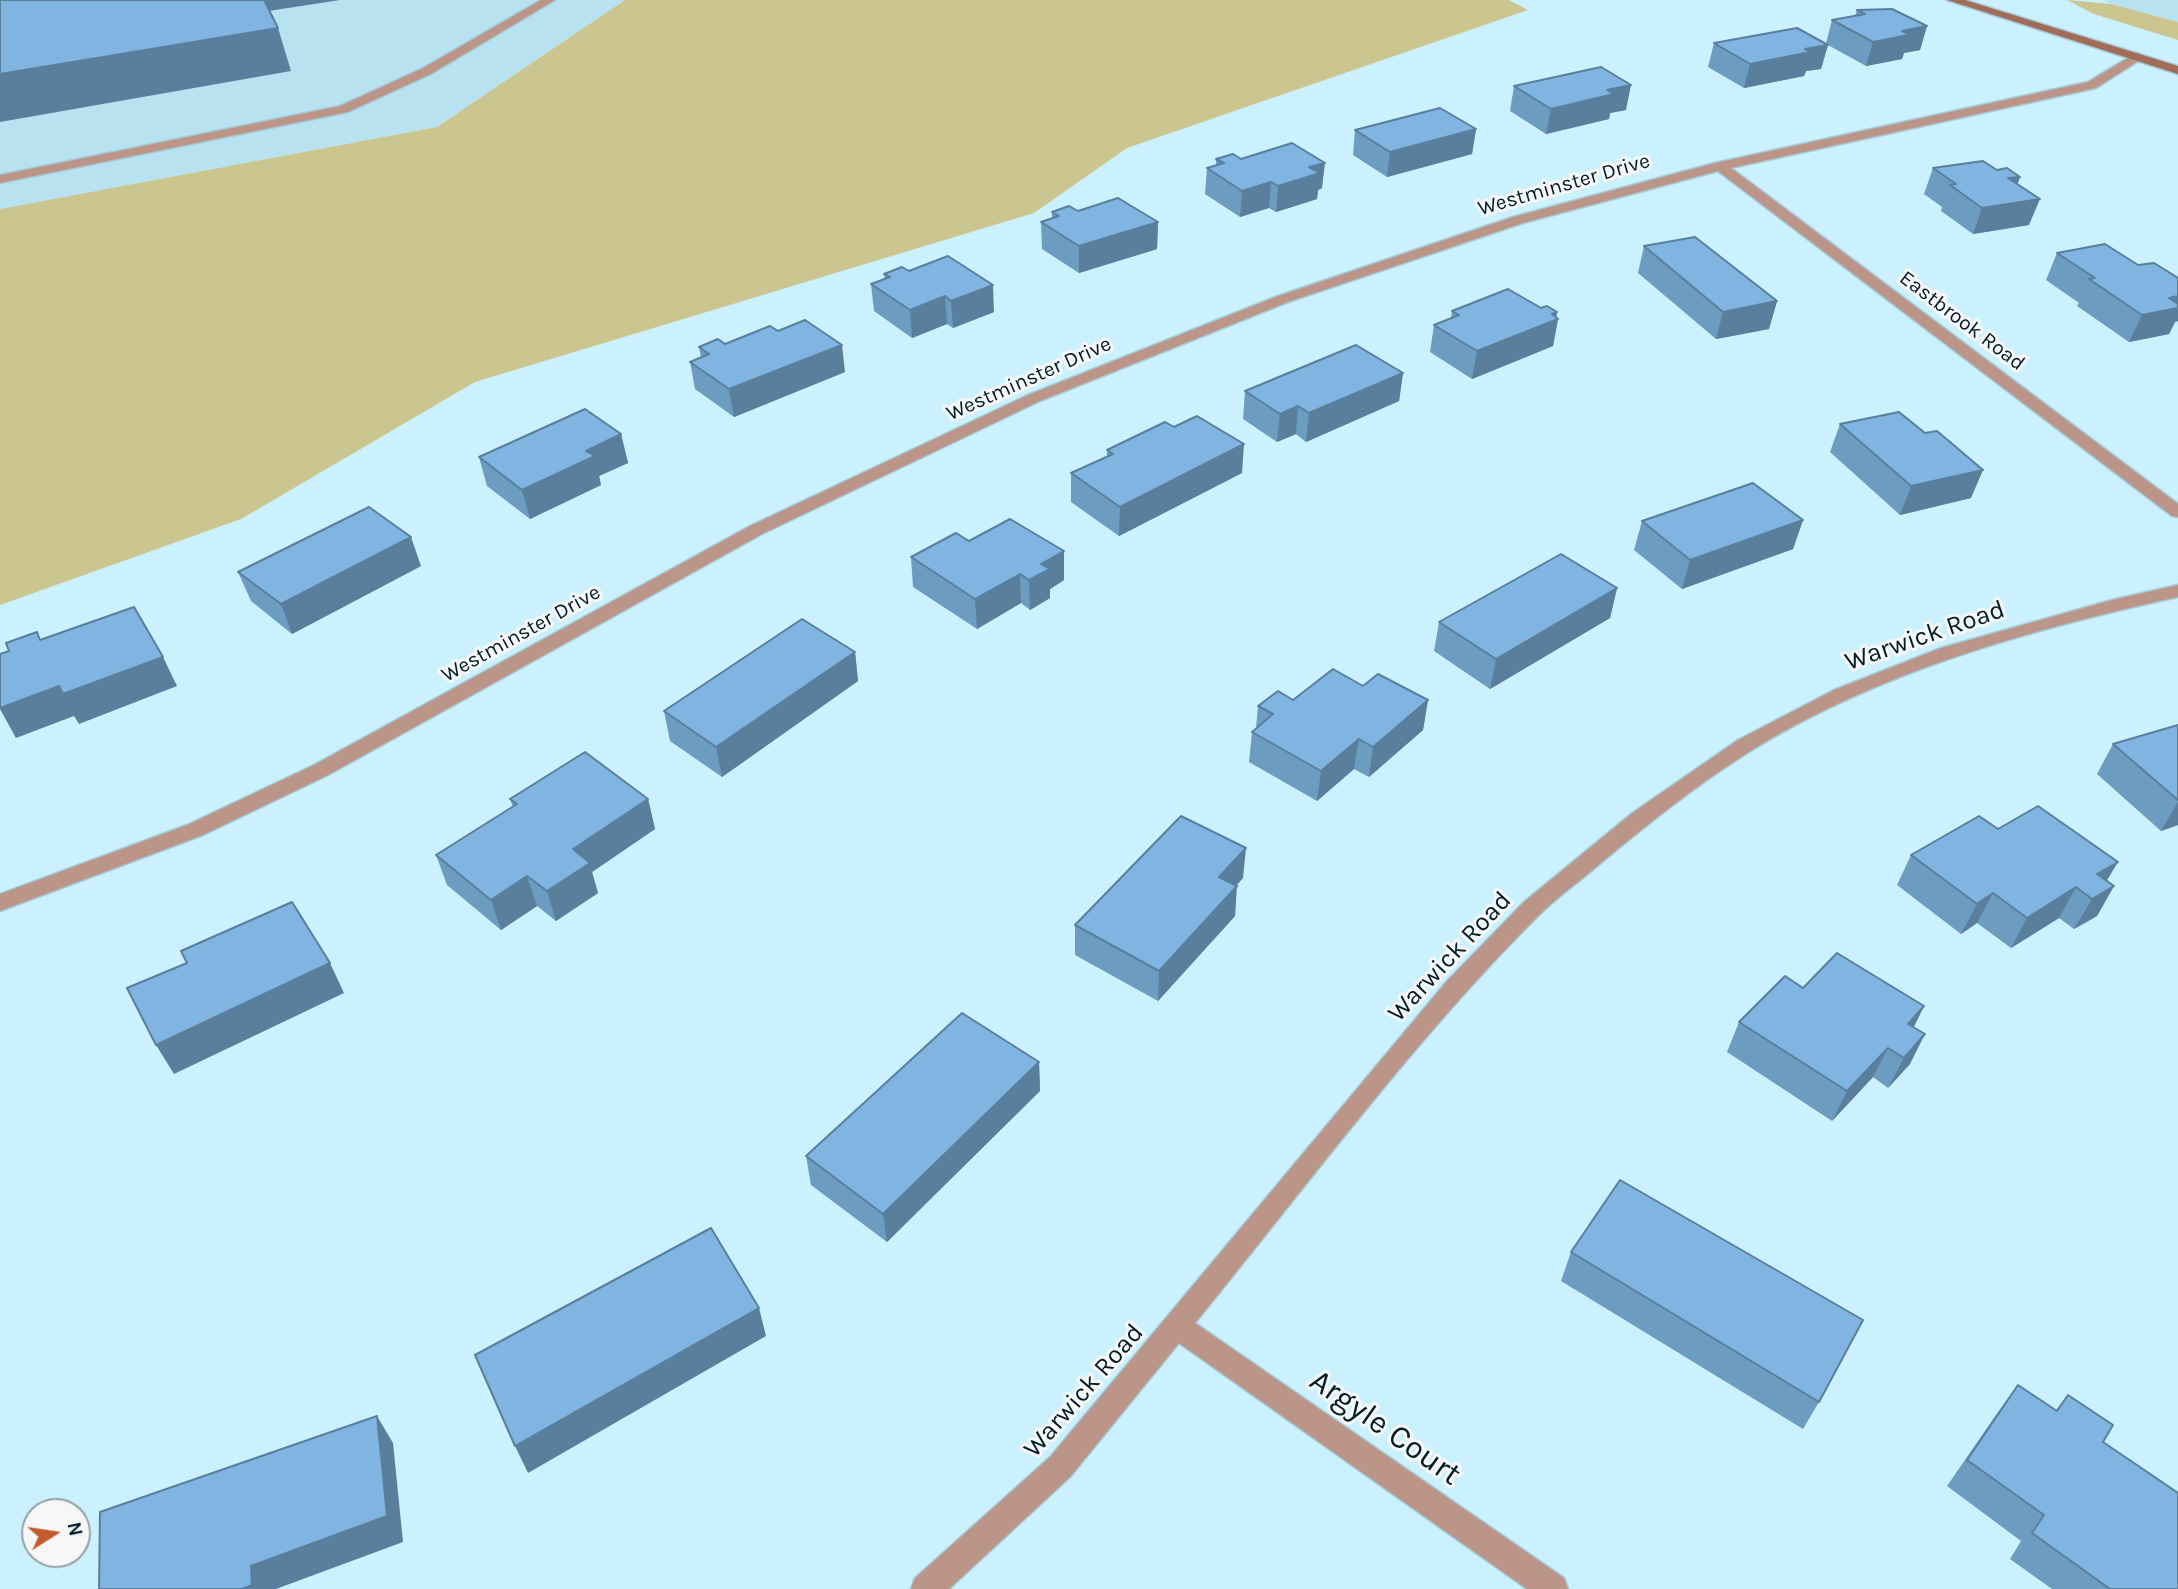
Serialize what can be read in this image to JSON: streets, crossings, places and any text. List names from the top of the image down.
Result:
{
  "streets": {
    "street": [
      "Westminster Drive",
      "Eastbrook Road",
      "Warwick Road",
      "Argyle Court"
    ]
  },
  "crossings": [
    ["Westminster Drive", "Eastbrook Road"],
    ["Warwick Road", "Argyle Court"]
  ],
  "north": "right"
}
